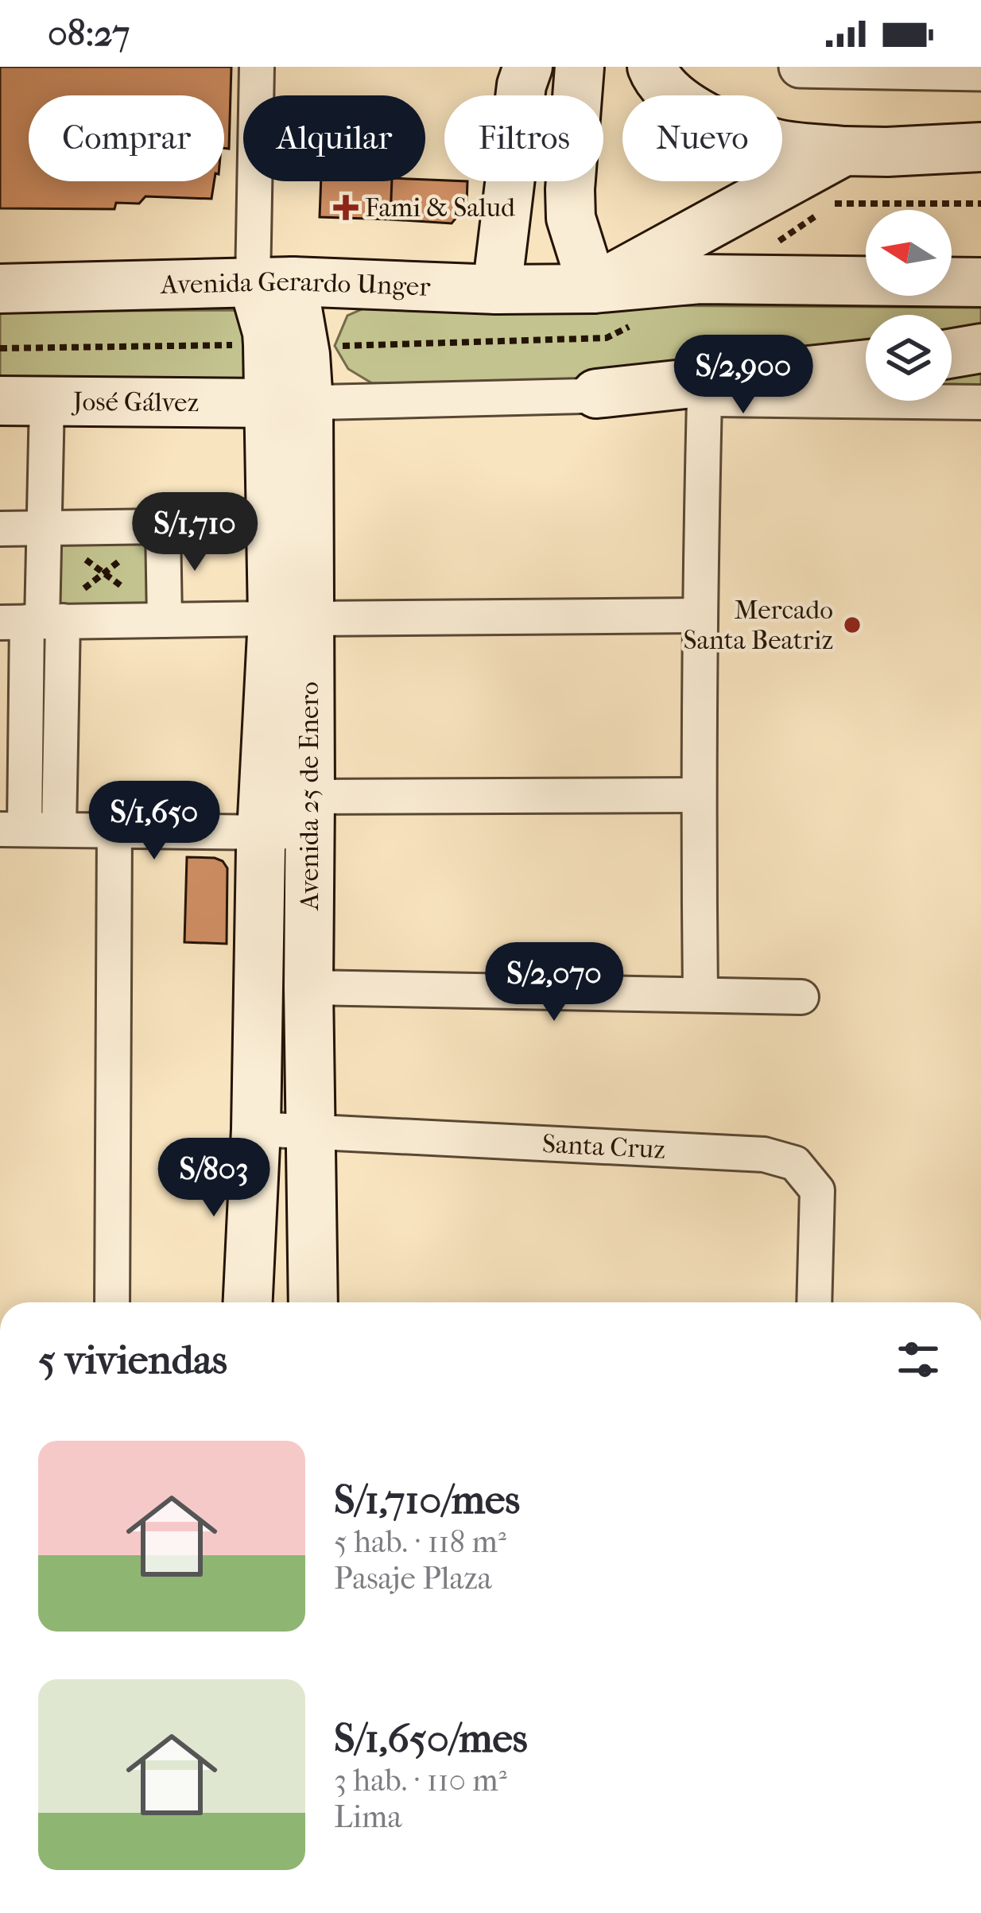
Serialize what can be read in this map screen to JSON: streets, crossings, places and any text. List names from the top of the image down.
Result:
{
  "streets": {
    "main road": ["Avenida Gerardo Unger", "José Gálvez", "Avenida 25 de Enero"],
    "street": ["Santa Cruz"]
  },
  "crossings": [
    ["Avenida Gerardo Unger", "Avenida 25 de Enero"],
    ["José Gálvez", "Avenida 25 de Enero"],
    ["Avenida 25 de Enero", "Santa Cruz"]
  ],
  "places": {
    "health": ["Fami & Salud"],
    "other": ["Mercado Santa Beatriz"]
  },
  "north": "left",
  "page": {
    "status": "08:27",
    "chip": [
      "Comprar",
      "Alquilar",
      "Filtros",
      "Nuevo"
    ],
    "price": [
      "S/2,900",
      "S/1,710",
      "S/1,650",
      "S/2,070",
      "S/803"
    ],
    "heading": "5 viviendas",
    "list": [
      {
        "name": "S/1,710/mes",
        "note": "5 hab. · 118 m² · Pasaje Plaza"
      },
      {
        "name": "S/1,650/mes",
        "note": "3 hab. · 110 m² · Lima"
      }
    ]
  }
}
